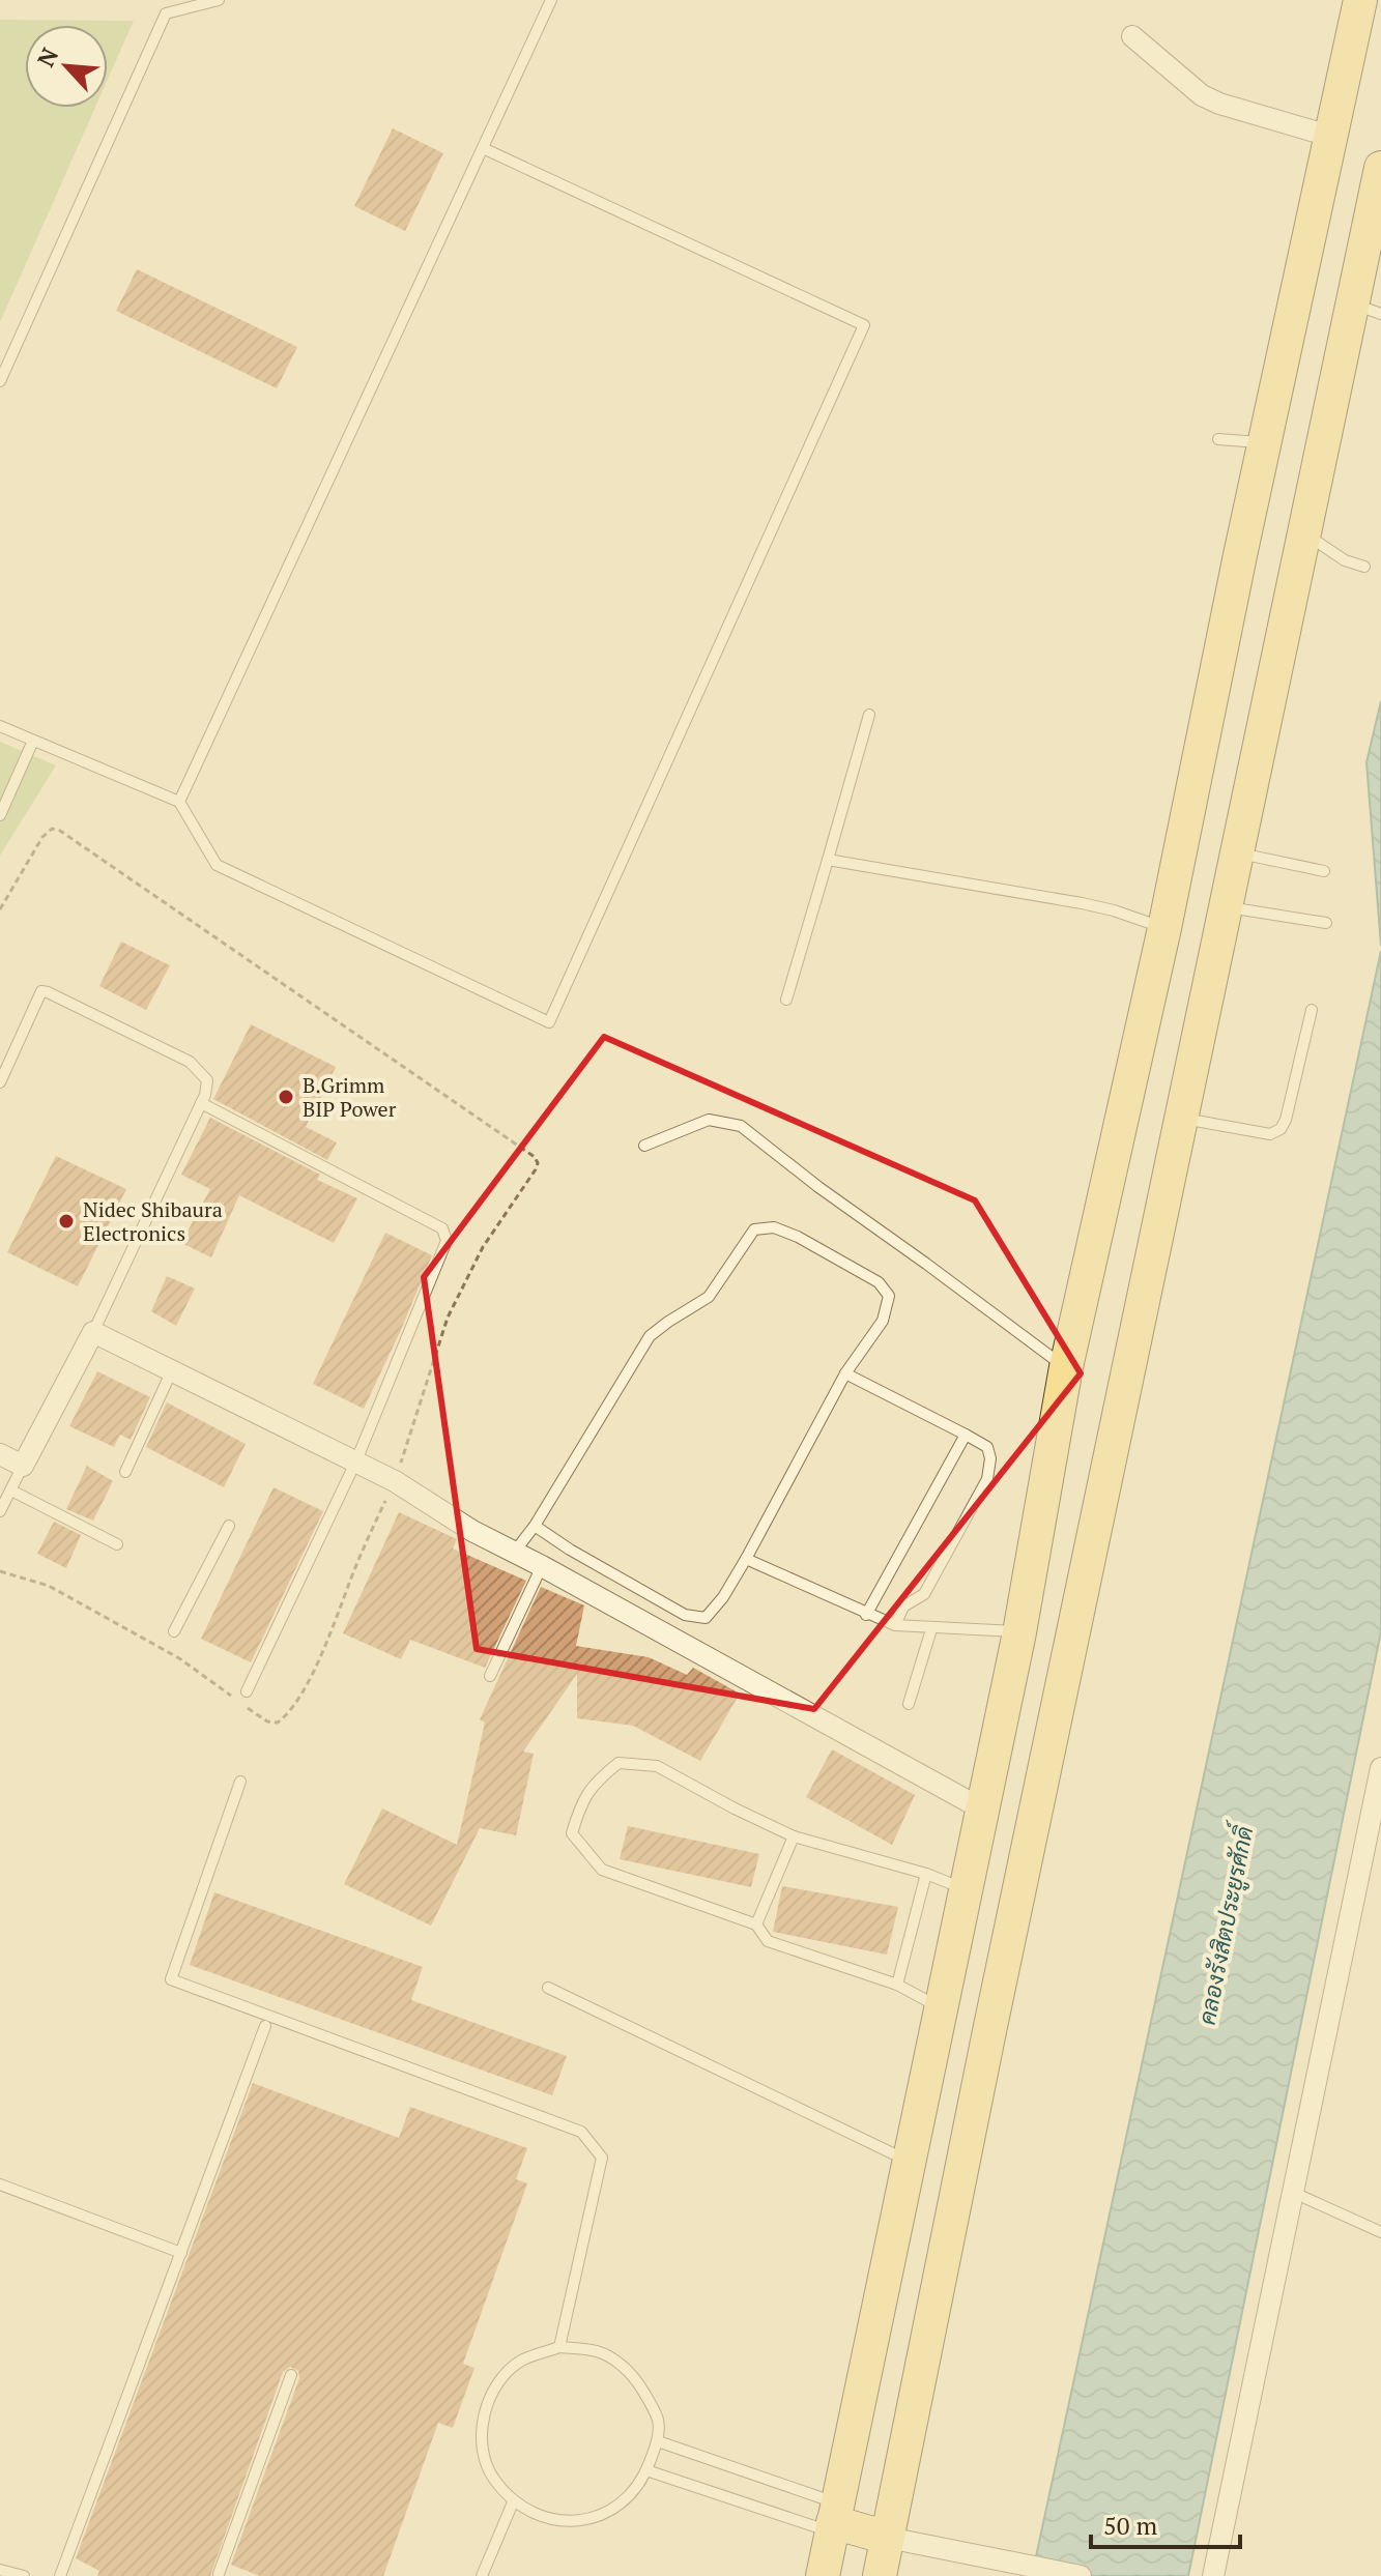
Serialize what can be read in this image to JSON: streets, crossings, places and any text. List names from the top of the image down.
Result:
{
  "water": ["คลองรังสิตประยูรศักดิ์"],
  "places": ["B.Grimm BIP Power", "Nidec Shibaura Electronics"],
  "scale_bar": "50 m",
  "north": "top left"
}
